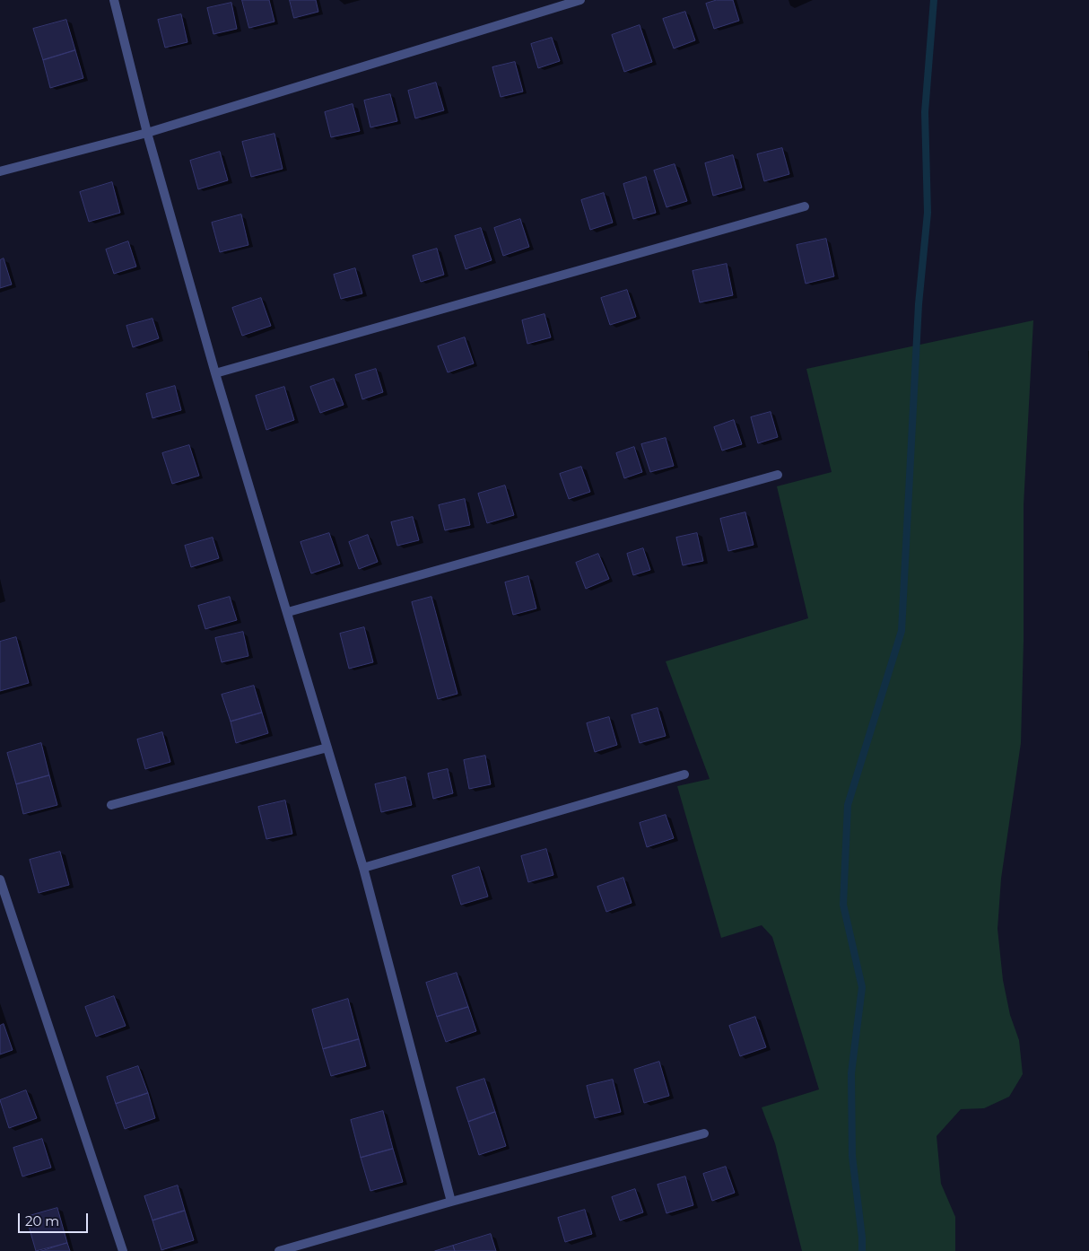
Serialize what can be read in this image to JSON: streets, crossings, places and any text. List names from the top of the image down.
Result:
{
  "scale_bar": "20 m"
}
